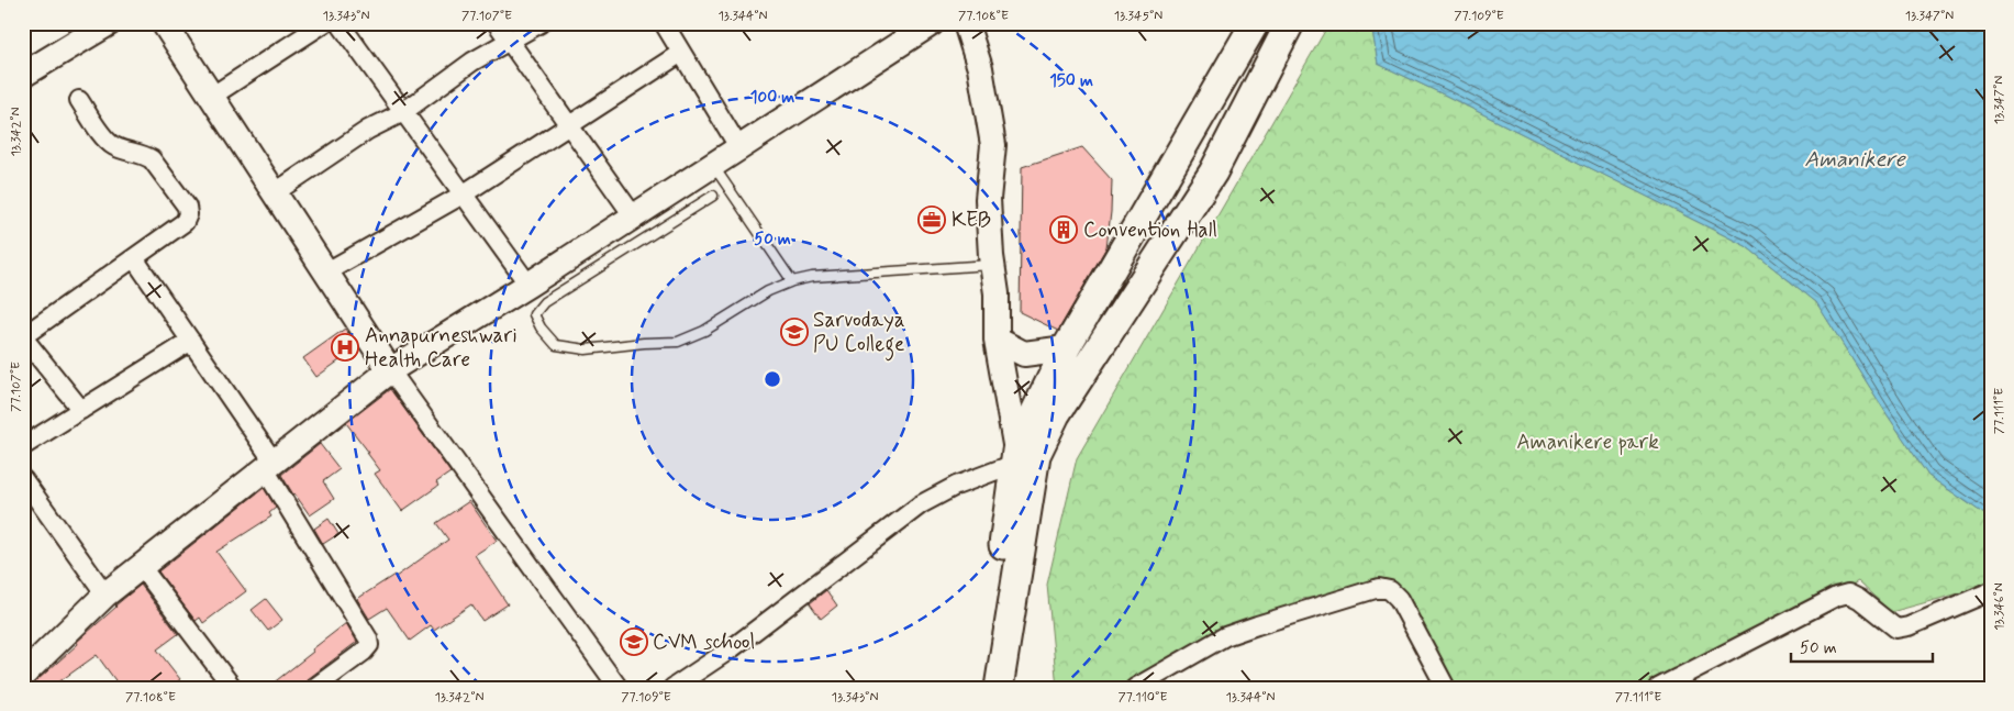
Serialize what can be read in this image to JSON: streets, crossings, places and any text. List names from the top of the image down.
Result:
{
  "water": ["Amanikere"],
  "parks": ["Amanikere park"],
  "places": {
    "office": ["KEB"],
    "building": ["Convention Hall"],
    "school or university": ["Sarvodaya PU College", "CVM school"],
    "hospital": ["Annapurneshwari Health Care"]
  },
  "scale_bar": "50 m",
  "coordinates": [
    "13.343°N",
    "77.107°E",
    "13.344°N",
    "77.108°E",
    "13.345°N",
    "77.109°E",
    "13.347°N",
    "13.342°N",
    "77.111°E",
    "13.346°N",
    "77.110°E"
  ],
  "rings": ["150 m", "100 m", "50 m"]
}
